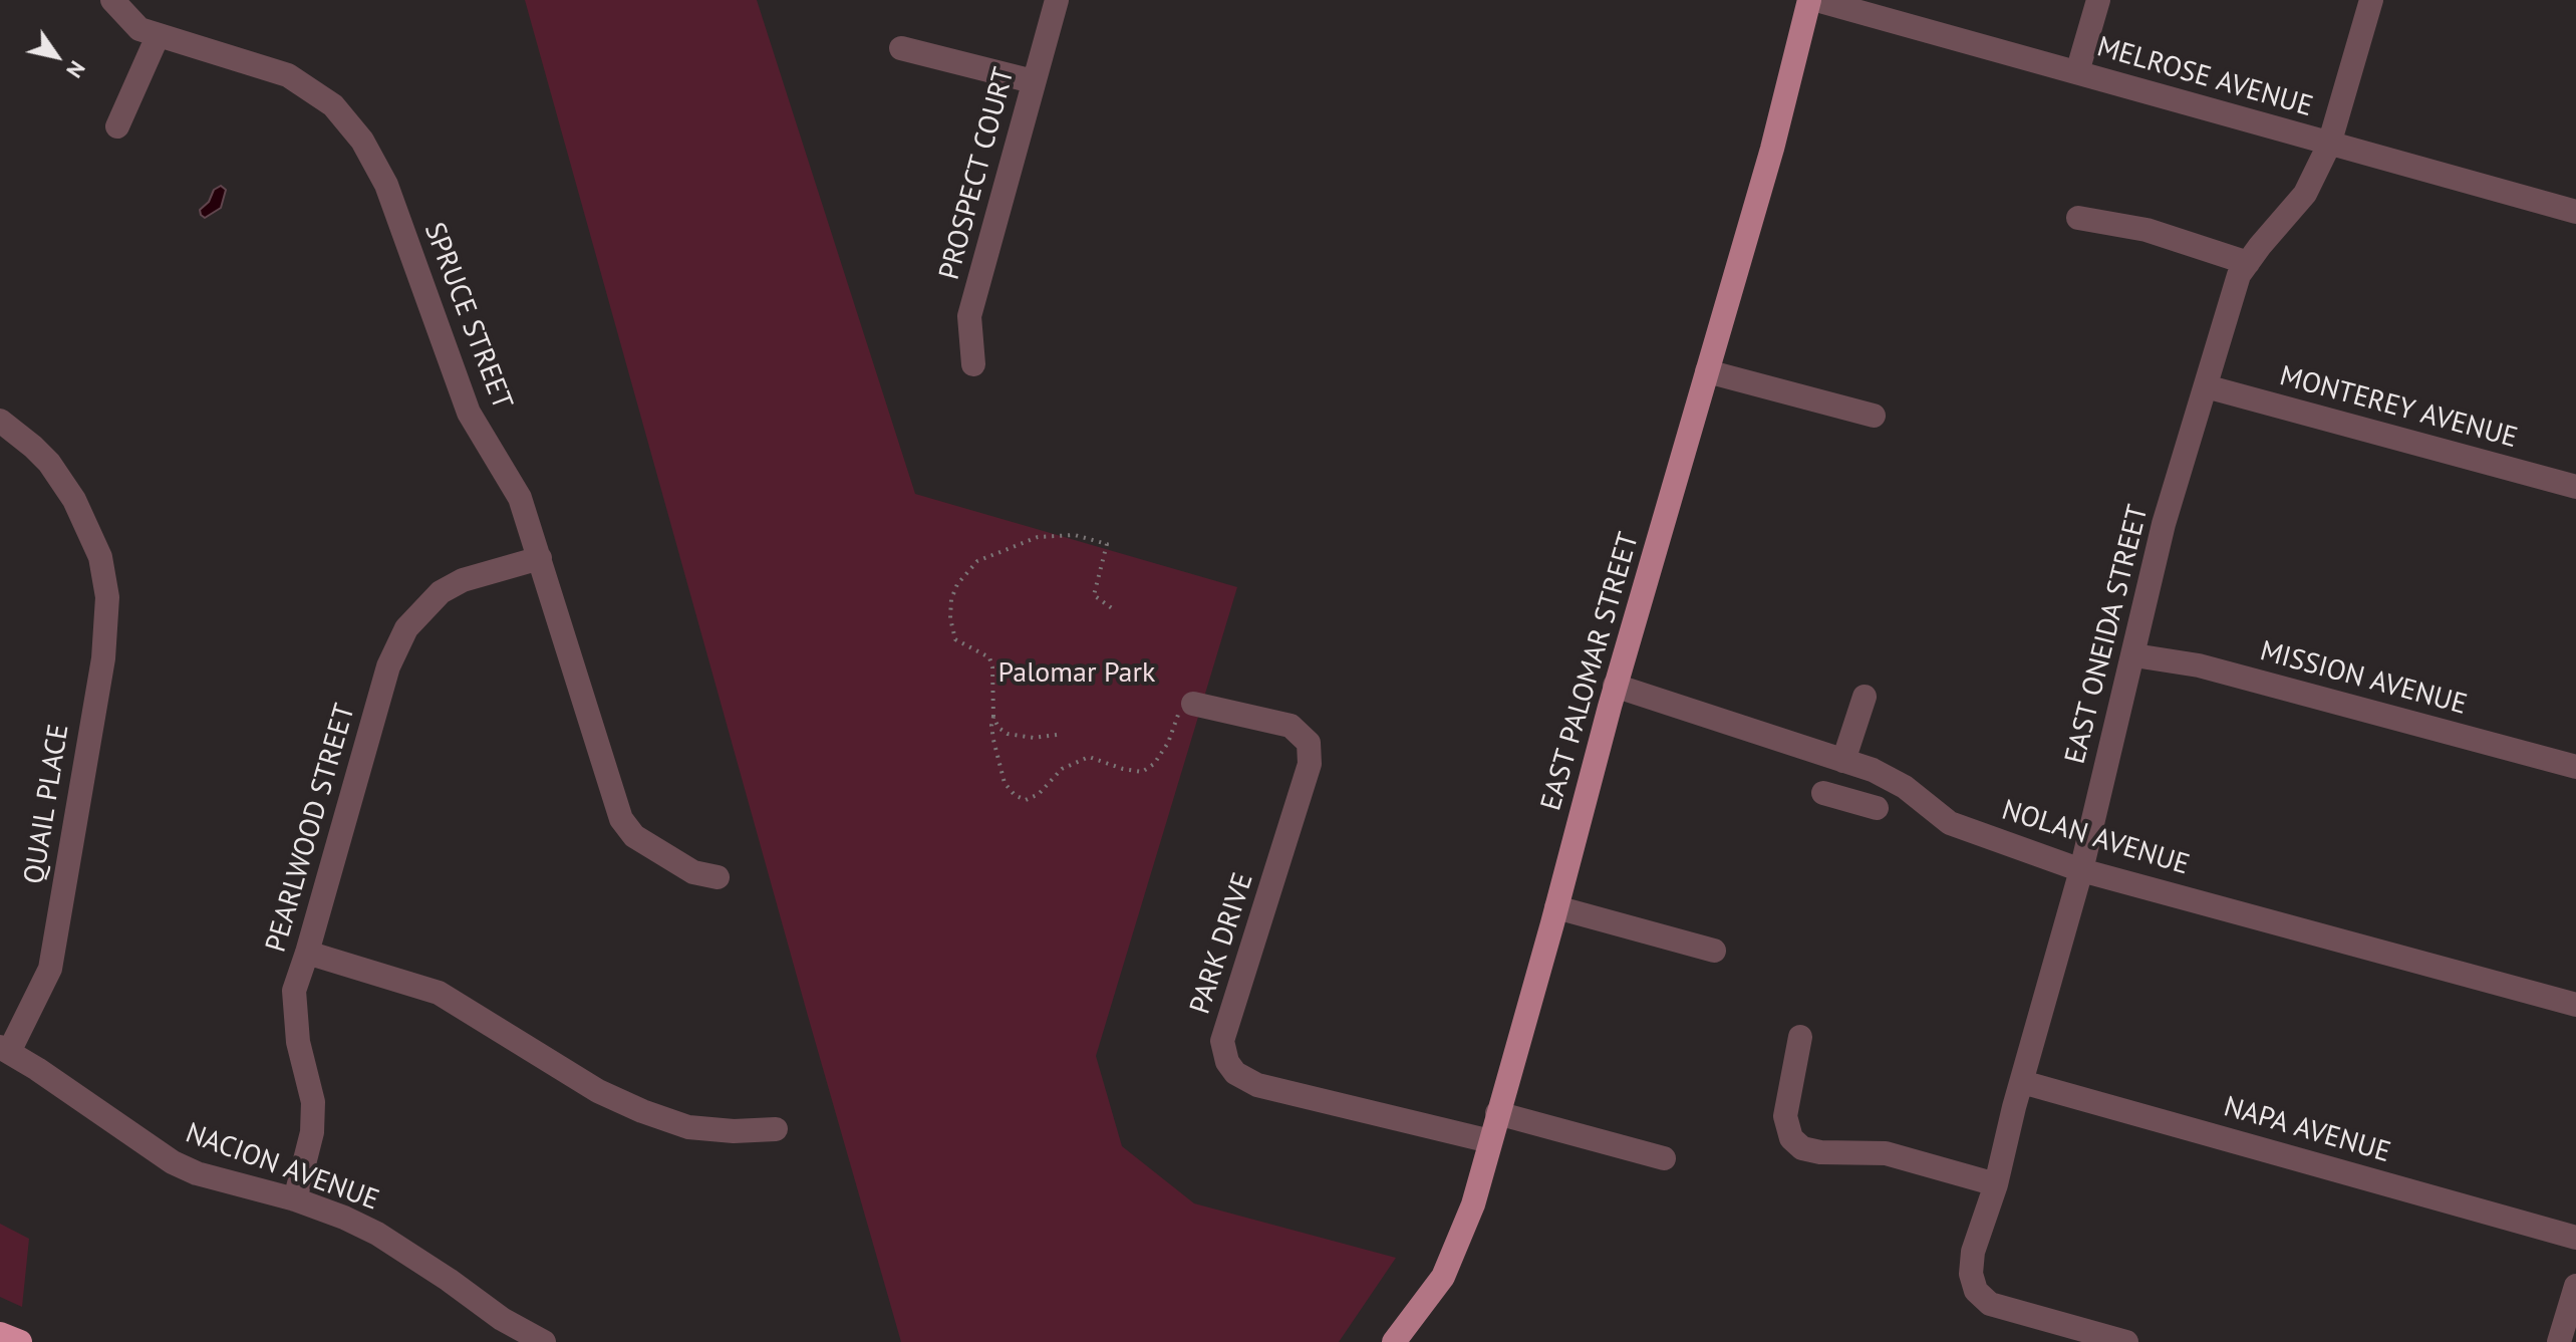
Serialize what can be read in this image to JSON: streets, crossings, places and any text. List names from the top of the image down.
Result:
{
  "streets": {
    "main road": ["EAST PALOMAR STREET"],
    "street": [
      "MELROSE AVENUE",
      "PROSPECT COURT",
      "SPRUCE STREET",
      "MONTEREY AVENUE",
      "EAST ONEIDA STREET",
      "MISSION AVENUE",
      "QUAIL PLACE",
      "PEARLWOOD STREET",
      "NOLAN AVENUE",
      "PARK DRIVE",
      "NAPA AVENUE",
      "NACION AVENUE"
    ]
  },
  "crossings": [
    ["MELROSE AVENUE", "EAST ONEIDA STREET"],
    ["SPRUCE STREET", "PEARLWOOD STREET"],
    ["MONTEREY AVENUE", "EAST ONEIDA STREET"],
    ["EAST ONEIDA STREET", "MISSION AVENUE"],
    ["EAST ONEIDA STREET", "NOLAN AVENUE"],
    ["EAST ONEIDA STREET", "NAPA AVENUE"],
    ["EAST PALOMAR STREET", "NOLAN AVENUE"],
    ["EAST PALOMAR STREET", "PARK DRIVE"],
    ["QUAIL PLACE", "NACION AVENUE"],
    ["PEARLWOOD STREET", "NACION AVENUE"]
  ],
  "parks": ["Palomar Park"],
  "north": "bottom right"
}
